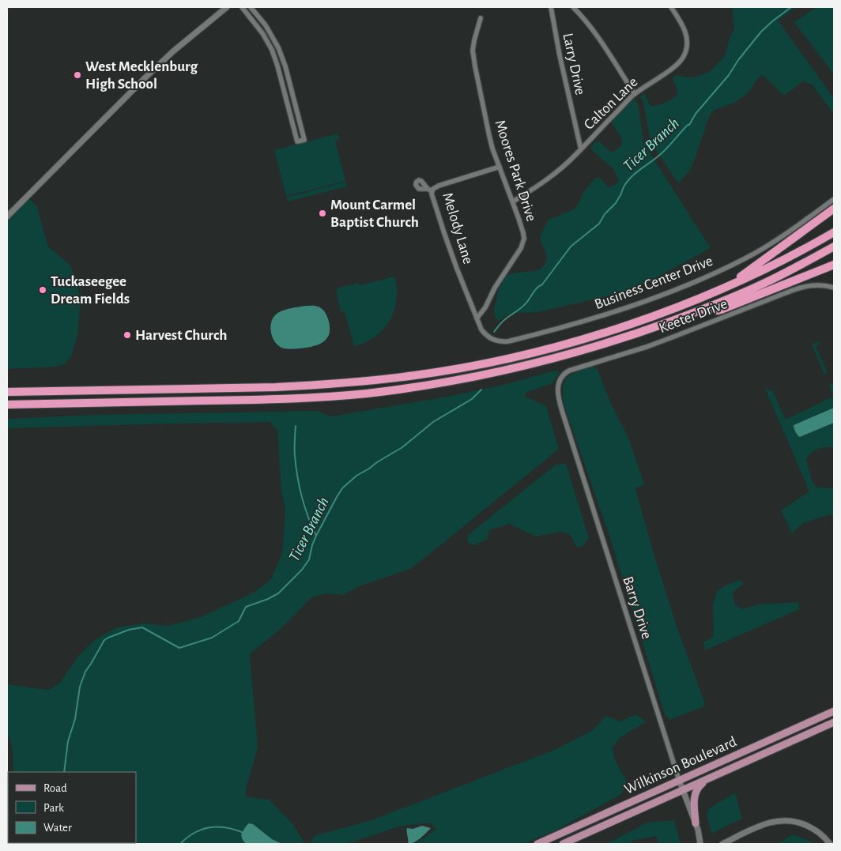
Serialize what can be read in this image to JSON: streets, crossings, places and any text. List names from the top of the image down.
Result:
{
  "streets": {
    "main road": ["Wilkinson Boulevard"],
    "street": [
      "Larry Drive",
      "Calton Lane",
      "Moores Park Drive",
      "Melody Lane",
      "Business Center Drive",
      "Keeter Drive",
      "Barry Drive"
    ]
  },
  "crossings": [
    ["Larry Drive", "Calton Lane"],
    ["Calton Lane", "Moores Park Drive"],
    ["Moores Park Drive", "Melody Lane"],
    ["Moores Park Drive", "Business Center Drive"],
    ["Melody Lane", "Business Center Drive"],
    ["Keeter Drive", "Barry Drive"],
    ["Barry Drive", "Wilkinson Boulevard"]
  ],
  "water": ["Ticer Branch"],
  "places": [
    "West Mecklenburg High School",
    "Mount Carmel Baptist Church",
    "Tuckaseegee Dream Fields",
    "Harvest Church"
  ],
  "legend": ["Road", "Park", "Water"]
}
